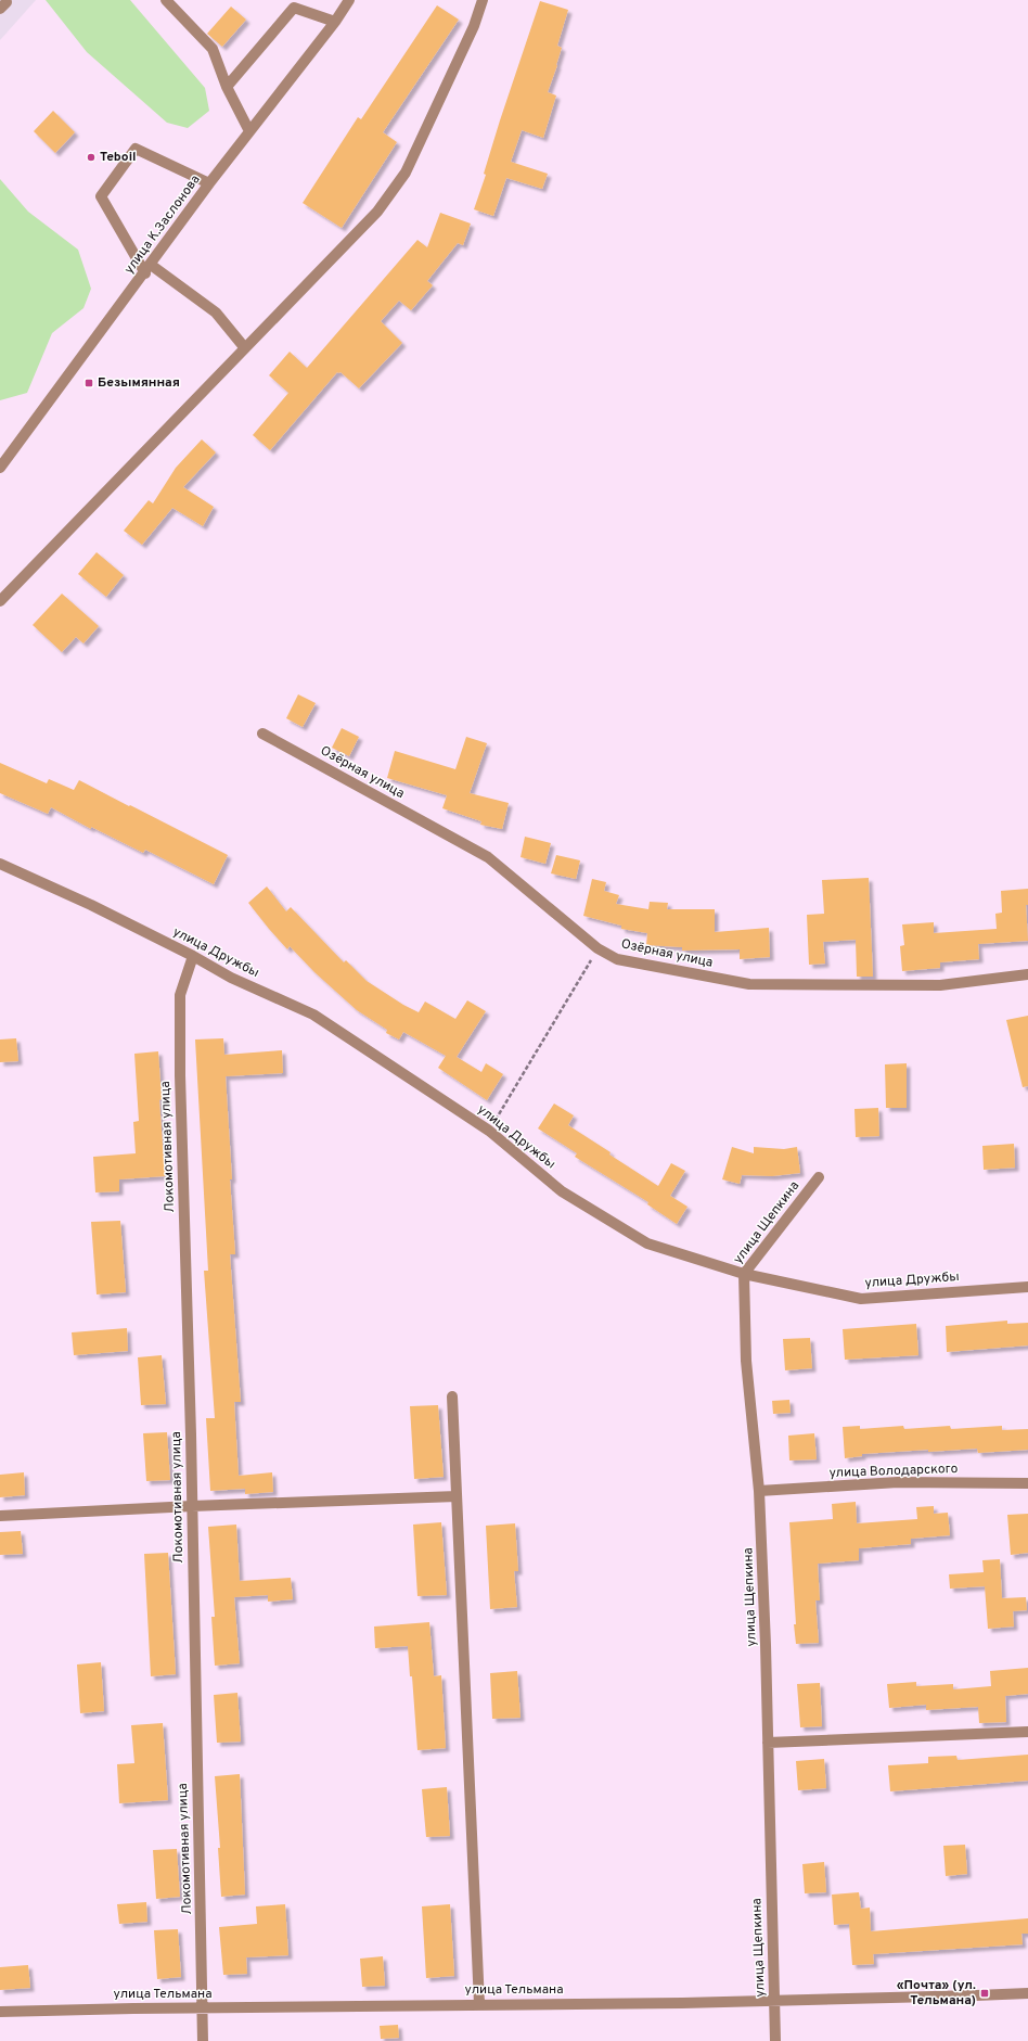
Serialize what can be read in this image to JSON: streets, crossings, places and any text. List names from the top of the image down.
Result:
{
  "streets": {
    "street": [
      "улица К.Заслонова",
      "Озёрная улица",
      "улица Дружбы",
      "Локомотивная улица",
      "улица Щепкина",
      "улица Володарского",
      "улица Тельмана"
    ]
  },
  "crossings": [
    ["улица Дружбы", "Локомотивная улица"],
    ["улица Дружбы", "улица Щепкина"],
    ["Локомотивная улица", "улица Тельмана"],
    ["улица Щепкина", "улица Володарского"],
    ["улица Щепкина", "улица Тельмана"]
  ],
  "places": {
    "other": ["Teboil"],
    "transit": ["Безымянная", "«Почта» (ул. Тельмана)"]
  }
}
